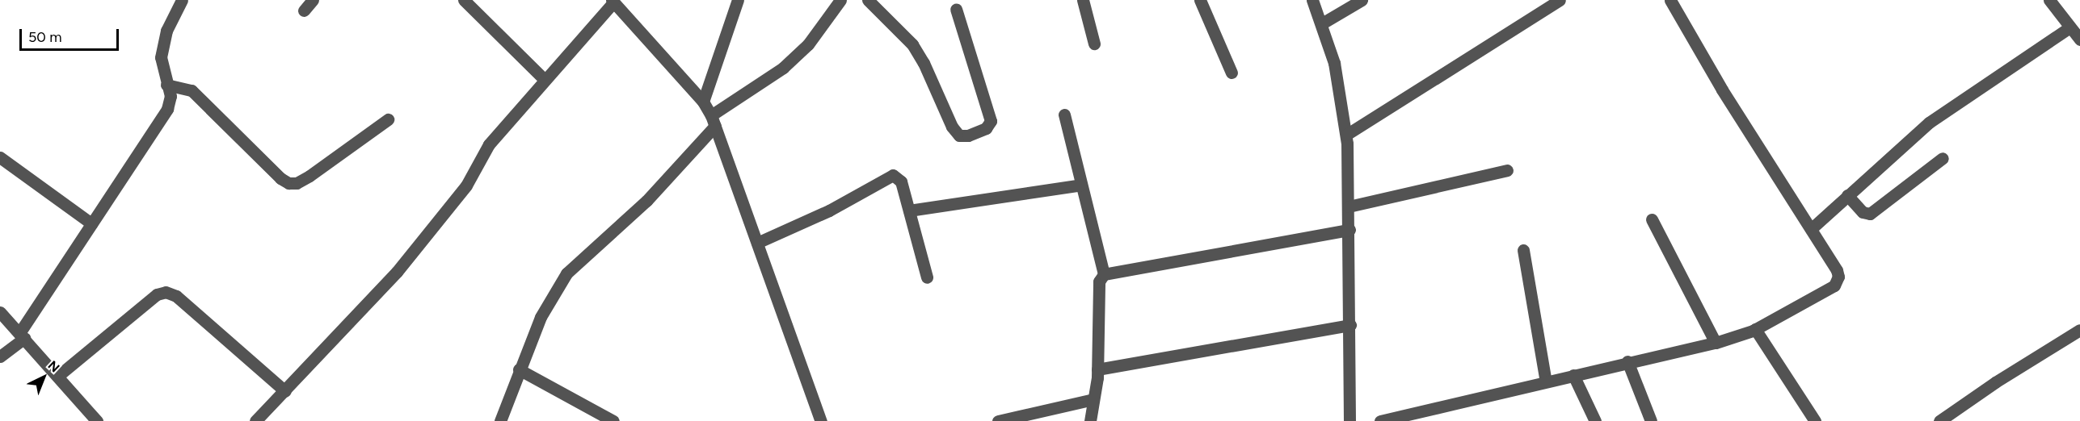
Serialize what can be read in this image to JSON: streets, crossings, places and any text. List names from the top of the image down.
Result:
{
  "scale_bar": "50 m",
  "north": "top right"
}
